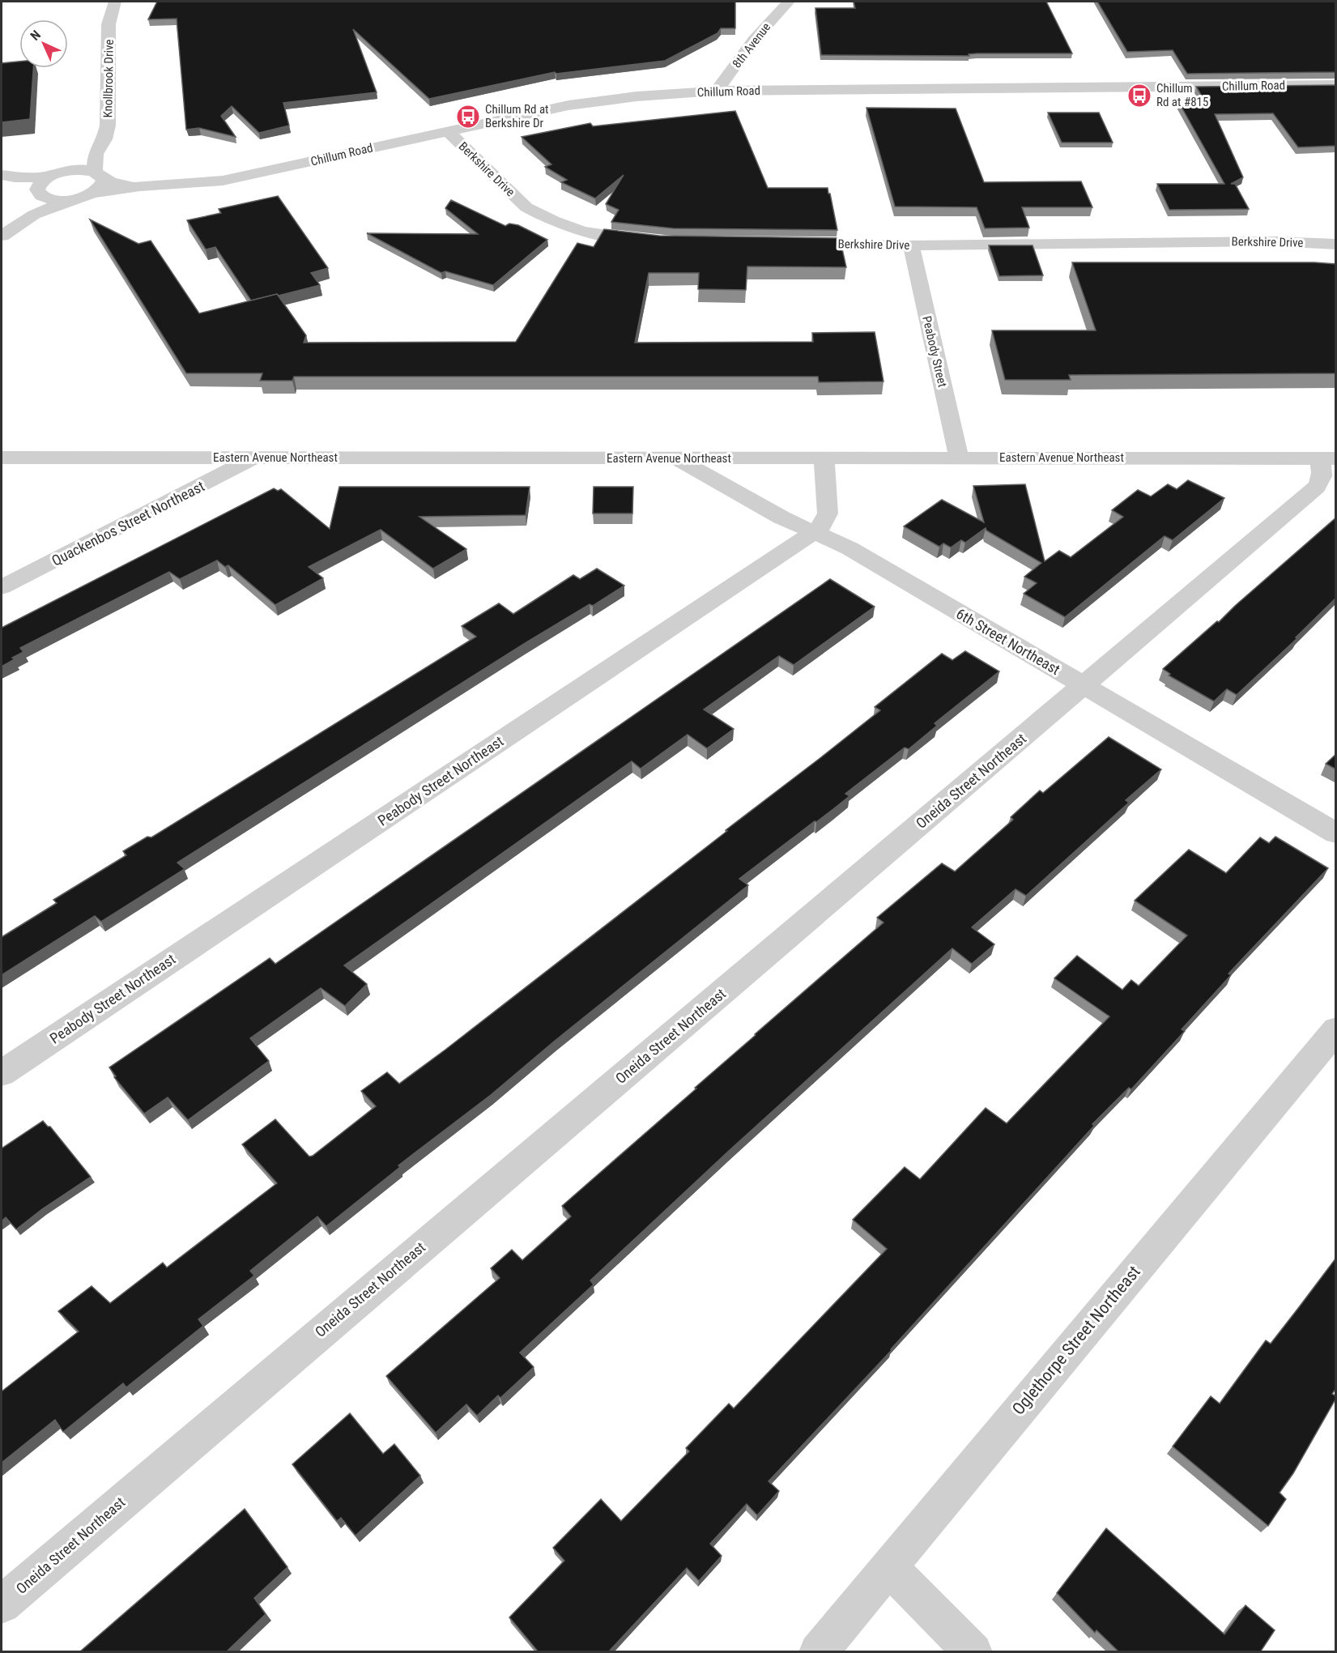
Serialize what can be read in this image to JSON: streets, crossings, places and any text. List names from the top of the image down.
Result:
{
  "streets": {
    "street": [
      "8th Avenue",
      "Knollbrook Drive",
      "Chillum Road",
      "Berkshire Drive",
      "Peabody Street",
      "Eastern Avenue Northeast",
      "Quackenbos Street Northeast",
      "6th Street Northeast",
      "Peabody Street Northeast",
      "Oneida Street Northeast",
      "Oglethorpe Street Northeast"
    ]
  },
  "crossings": [
    ["8th Avenue", "Chillum Road"],
    ["Knollbrook Drive", "Chillum Road"],
    ["Chillum Road", "Berkshire Drive"],
    ["Berkshire Drive", "Peabody Street"],
    ["Peabody Street", "Eastern Avenue Northeast"],
    ["Eastern Avenue Northeast", "Quackenbos Street Northeast"],
    ["Eastern Avenue Northeast", "6th Street Northeast"],
    ["Eastern Avenue Northeast", "Peabody Street Northeast"],
    ["Eastern Avenue Northeast", "Oneida Street Northeast"],
    ["6th Street Northeast", "Peabody Street Northeast"],
    ["6th Street Northeast", "Oneida Street Northeast"]
  ],
  "places": {
    "bus stop": ["Chillum Rd at #815", "Chillum Rd at Berkshire Dr"]
  },
  "north": "top left"
}
